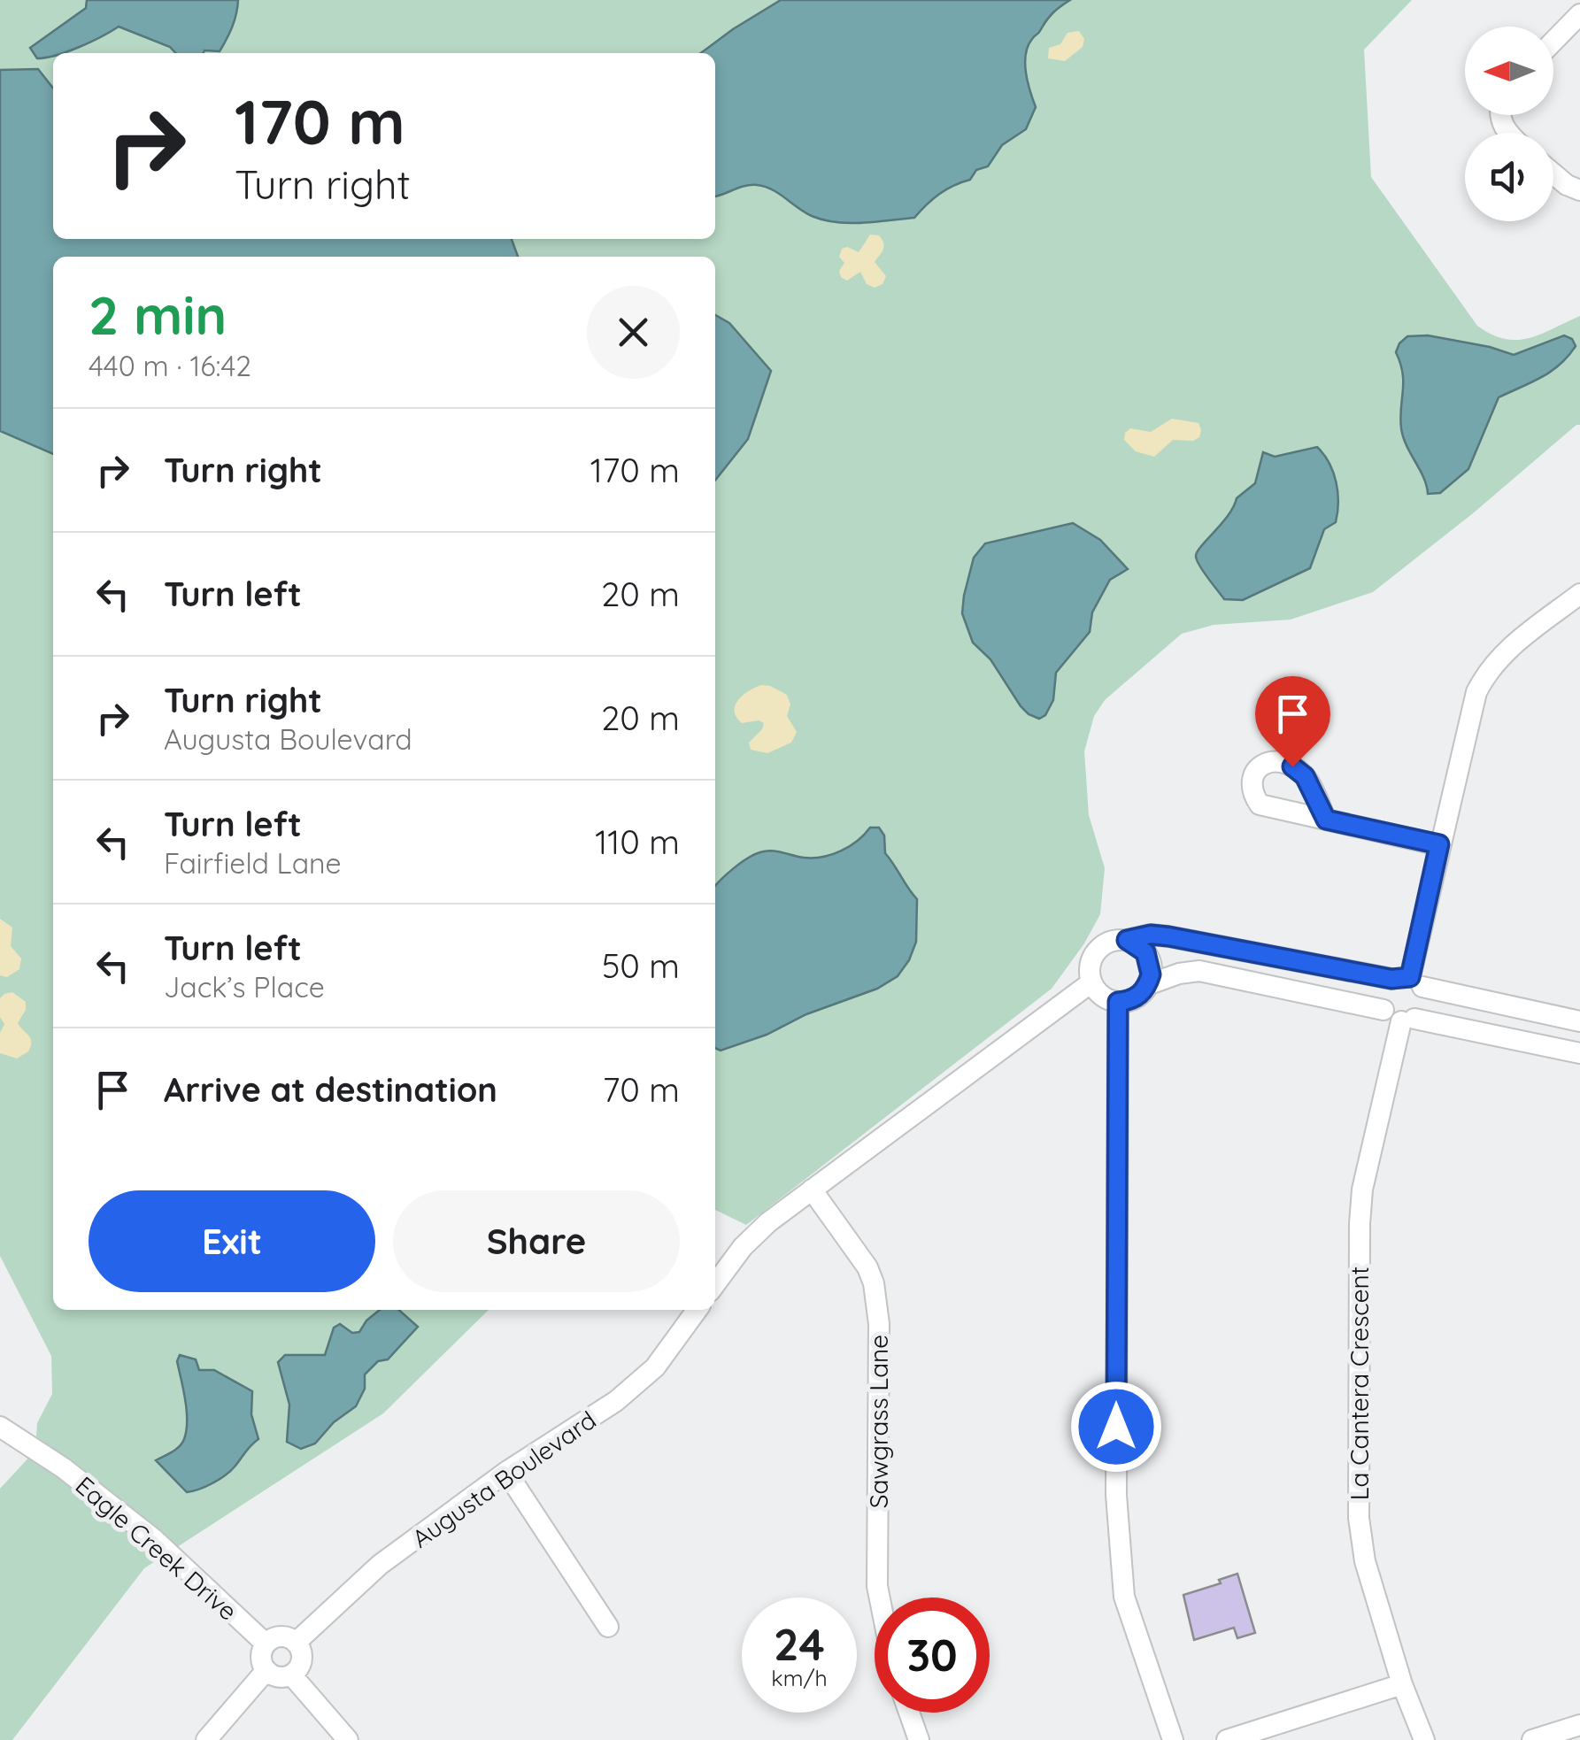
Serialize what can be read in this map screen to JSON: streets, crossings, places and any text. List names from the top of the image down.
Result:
{
  "streets": {
    "street": [
      "La Cantera Crescent",
      "Sawgrass Lane",
      "Augusta Boulevard",
      "Eagle Creek Drive"
    ]
  },
  "crossings": [
    ["Augusta Boulevard", "Eagle Creek Drive"]
  ],
  "north": "left",
  "page": {
    "turn": ["170 m", "Turn right"],
    "heading": ["2 min", "440 m · 16:42"],
    "list": [
      {
        "name": "Turn right",
        "value": "170 m"
      },
      {
        "name": "Turn left",
        "value": "20 m"
      },
      {
        "name": "Turn right",
        "note": "Augusta Boulevard",
        "value": "20 m"
      },
      {
        "name": "Turn left",
        "note": "Fairfield Lane",
        "value": "110 m"
      },
      {
        "name": "Turn left",
        "note": "Jack’s Place",
        "value": "50 m"
      },
      {
        "name": "Arrive at destination",
        "value": "70 m"
      }
    ],
    "buttons": ["Exit", "Share"],
    "speed": "24 km/h",
    "limit": "30"
  }
}
